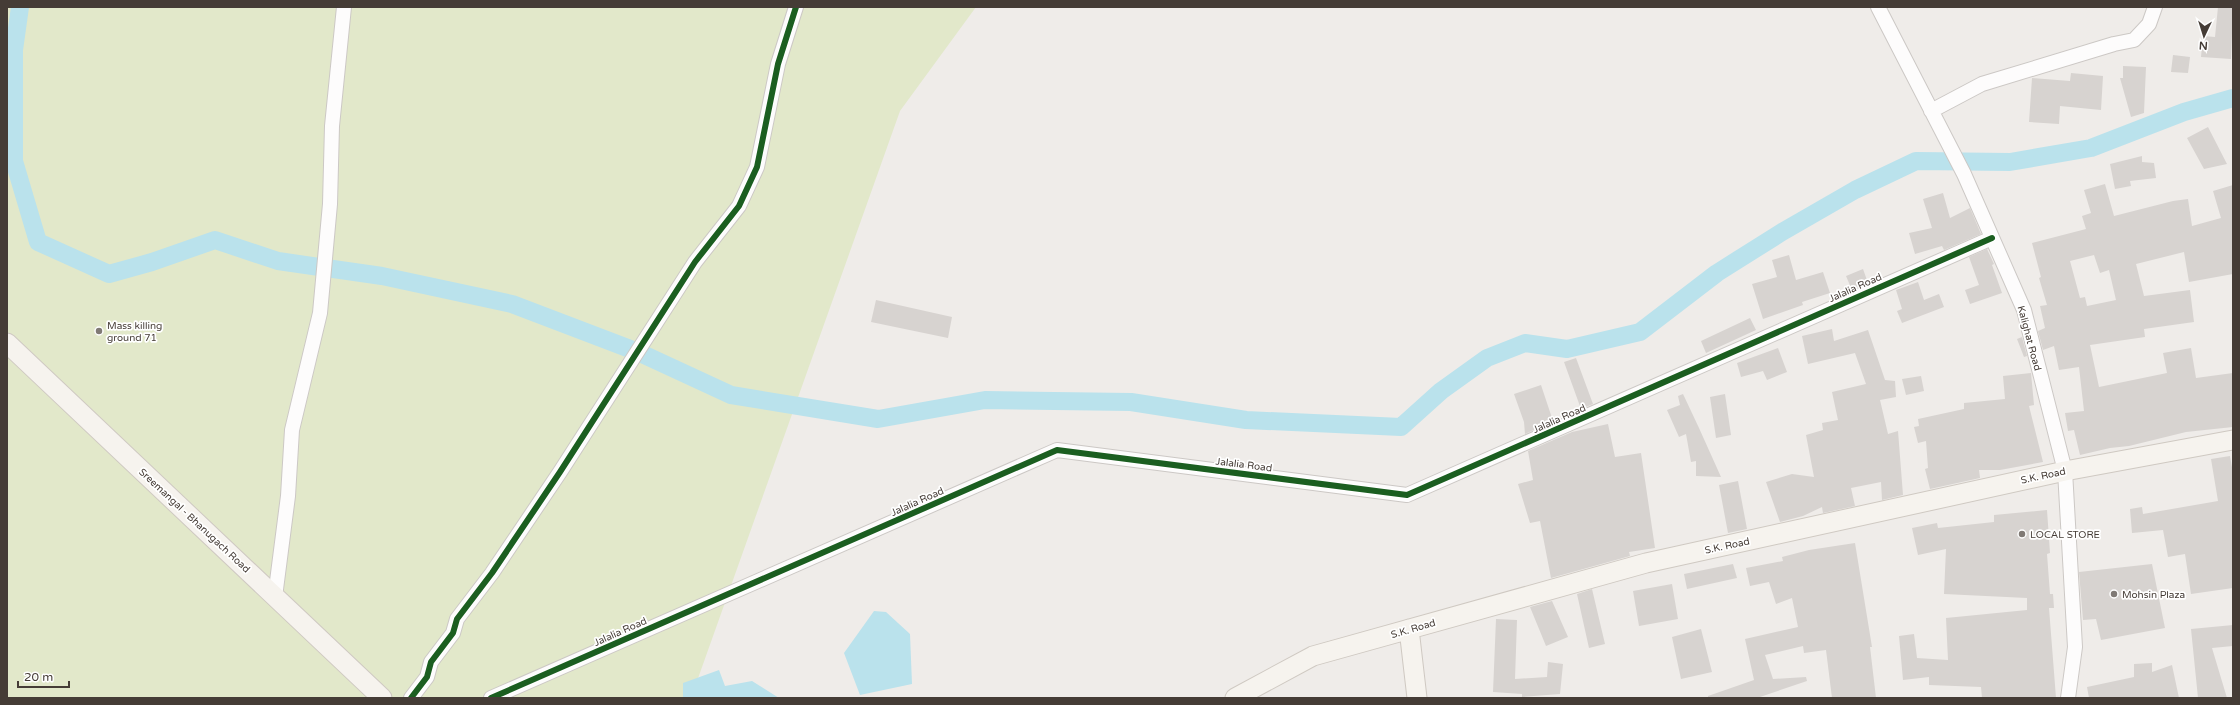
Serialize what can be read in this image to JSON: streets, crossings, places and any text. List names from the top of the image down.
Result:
{
  "streets": {
    "main road": ["S.K. Road", "Sreemangal - Bhanugach Road"],
    "street": ["Jalalia Road", "Kalighat Road"]
  },
  "crossings": [
    ["Jalalia Road", "Kalighat Road"],
    ["Kalighat Road", "S.K. Road"]
  ],
  "places": ["Mass killing ground 71", "LOCAL STORE", "Mohsin Plaza"],
  "scale_bar": "20 m",
  "north": "bottom"
}
